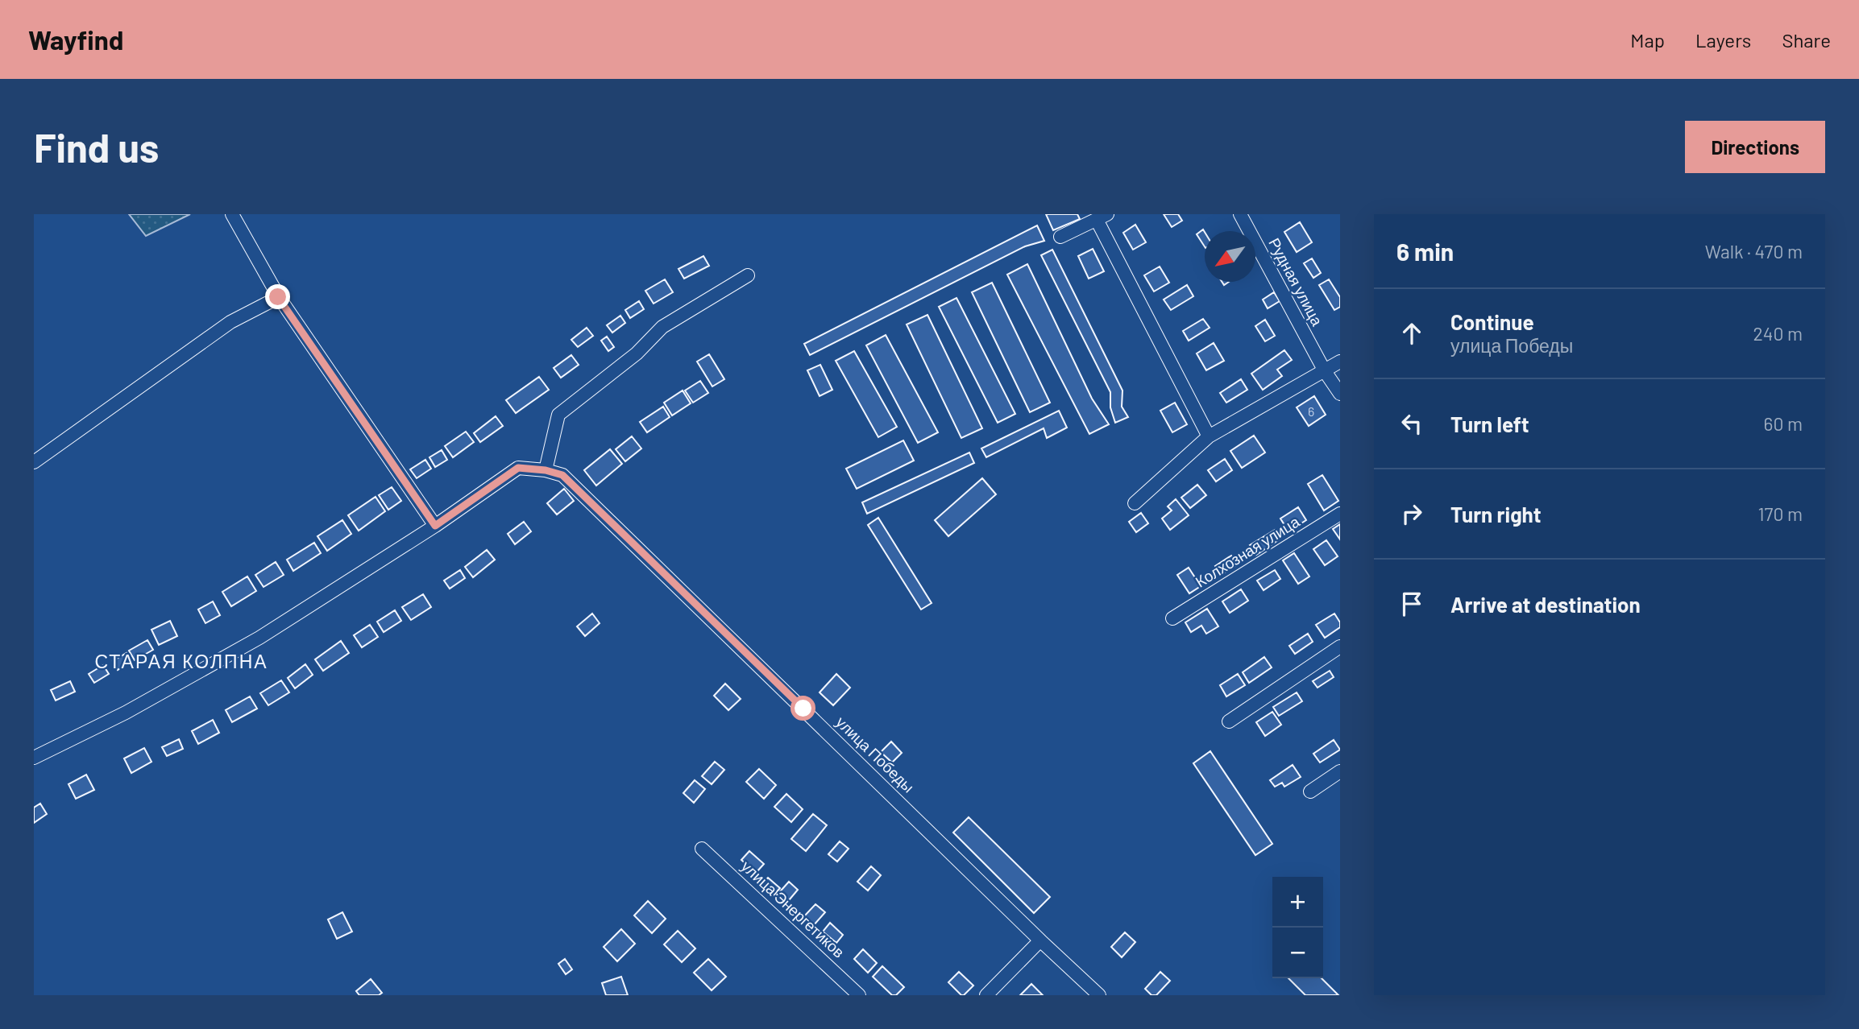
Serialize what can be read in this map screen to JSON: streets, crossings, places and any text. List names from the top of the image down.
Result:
{
  "streets": {
    "street": [
      "Рудная улица",
      "Колхозная улица",
      "улица Победы",
      "улица Энергетиков"
    ]
  },
  "districts": ["СТАРАЯ КОЛПНА"],
  "house_numbers": ["6"],
  "north": "bottom left",
  "page": {
    "header": "Wayfind",
    "nav": ["Map", "Layers", "Share"],
    "buttons": "Directions",
    "title": "Find us",
    "heading": ["6 min", "Walk · 470 m"],
    "list": [
      ["Continue", "улица Победы", "240 m"],
      ["Turn left", "60 m"],
      ["Turn right", "170 m"],
      "Arrive at destination"
    ],
    "map_buttons": ["+", "−"]
  }
}
